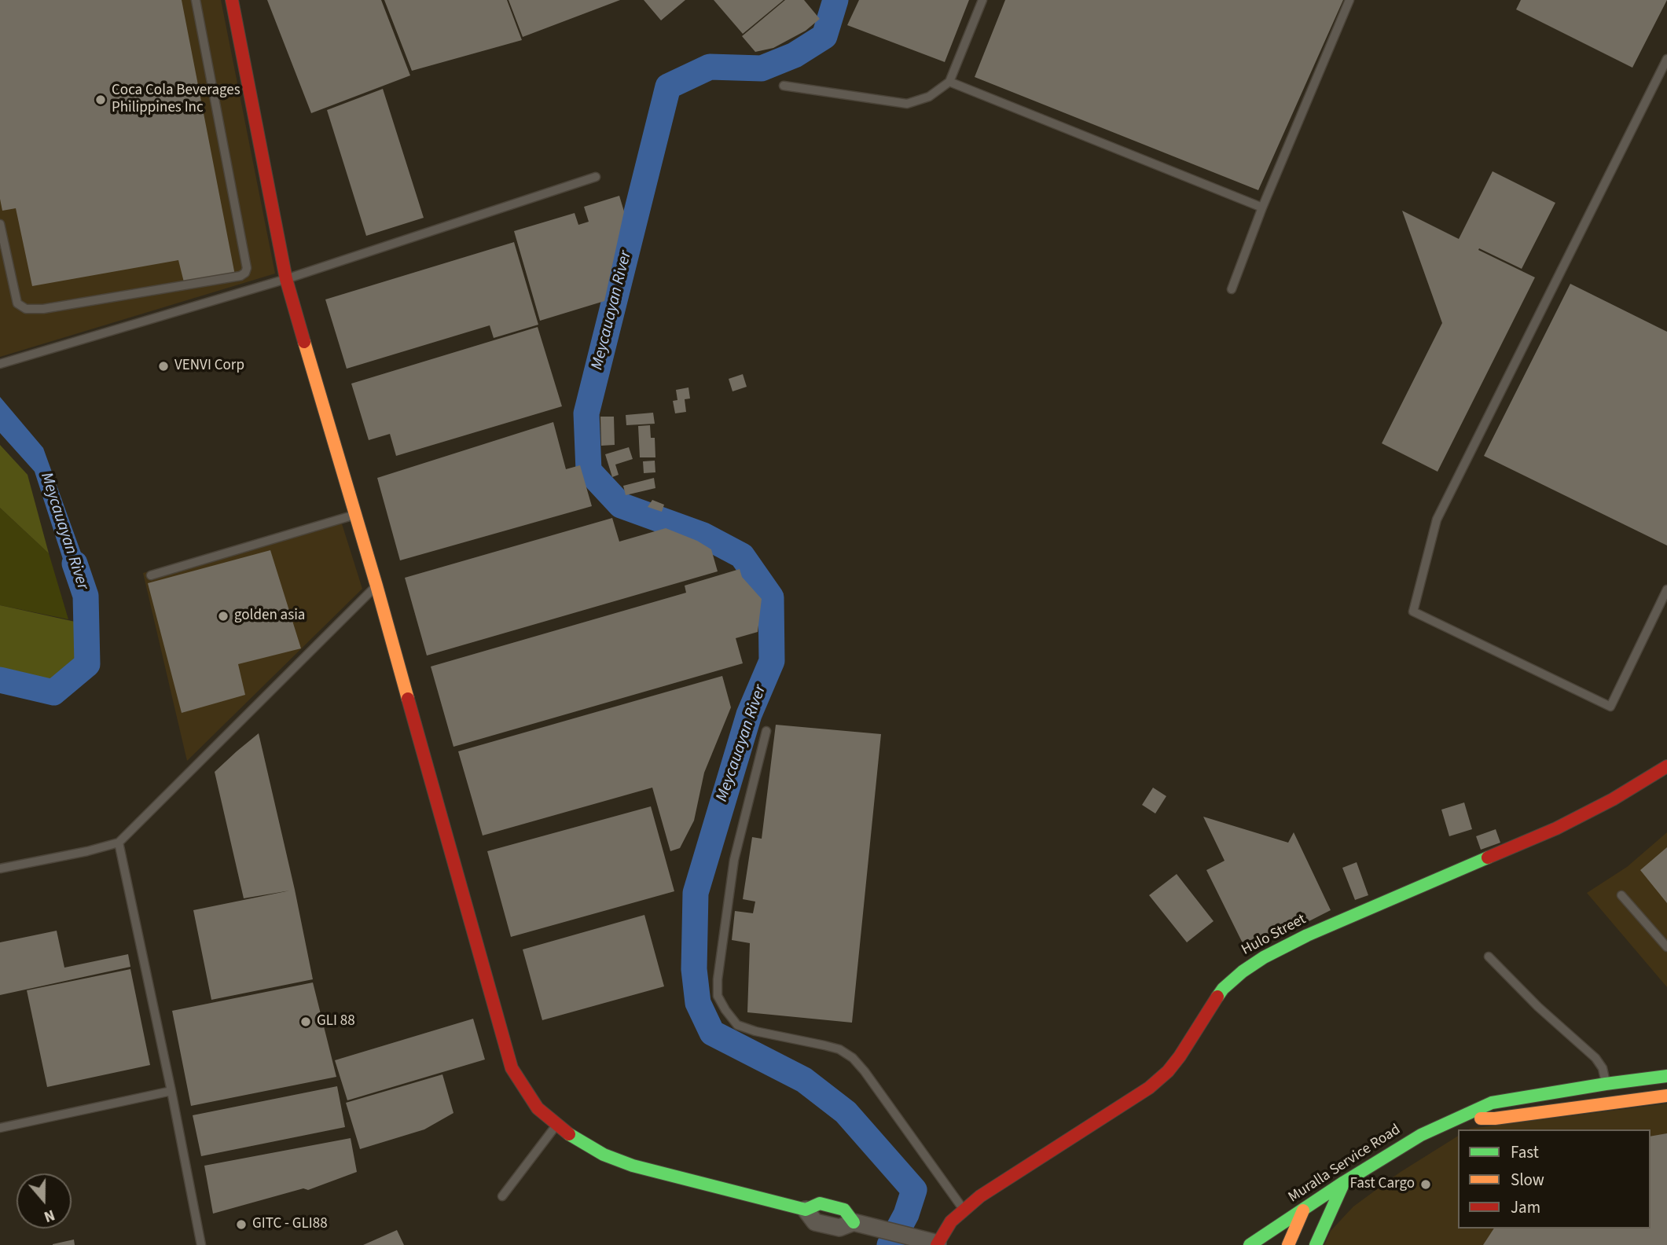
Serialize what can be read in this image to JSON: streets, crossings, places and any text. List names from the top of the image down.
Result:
{
  "streets": {
    "street": ["Hulo Street", "Muralla Service Road"]
  },
  "water": ["Meycauayan River"],
  "places": [
    "Coca Cola Beverages Philippines Inc",
    "VENVI Corp",
    "golden asia",
    "GLI 88",
    "Fast Cargo",
    "GITC - GLI88"
  ],
  "legend": ["Fast", "Slow", "Jam"],
  "north": "bottom"
}
